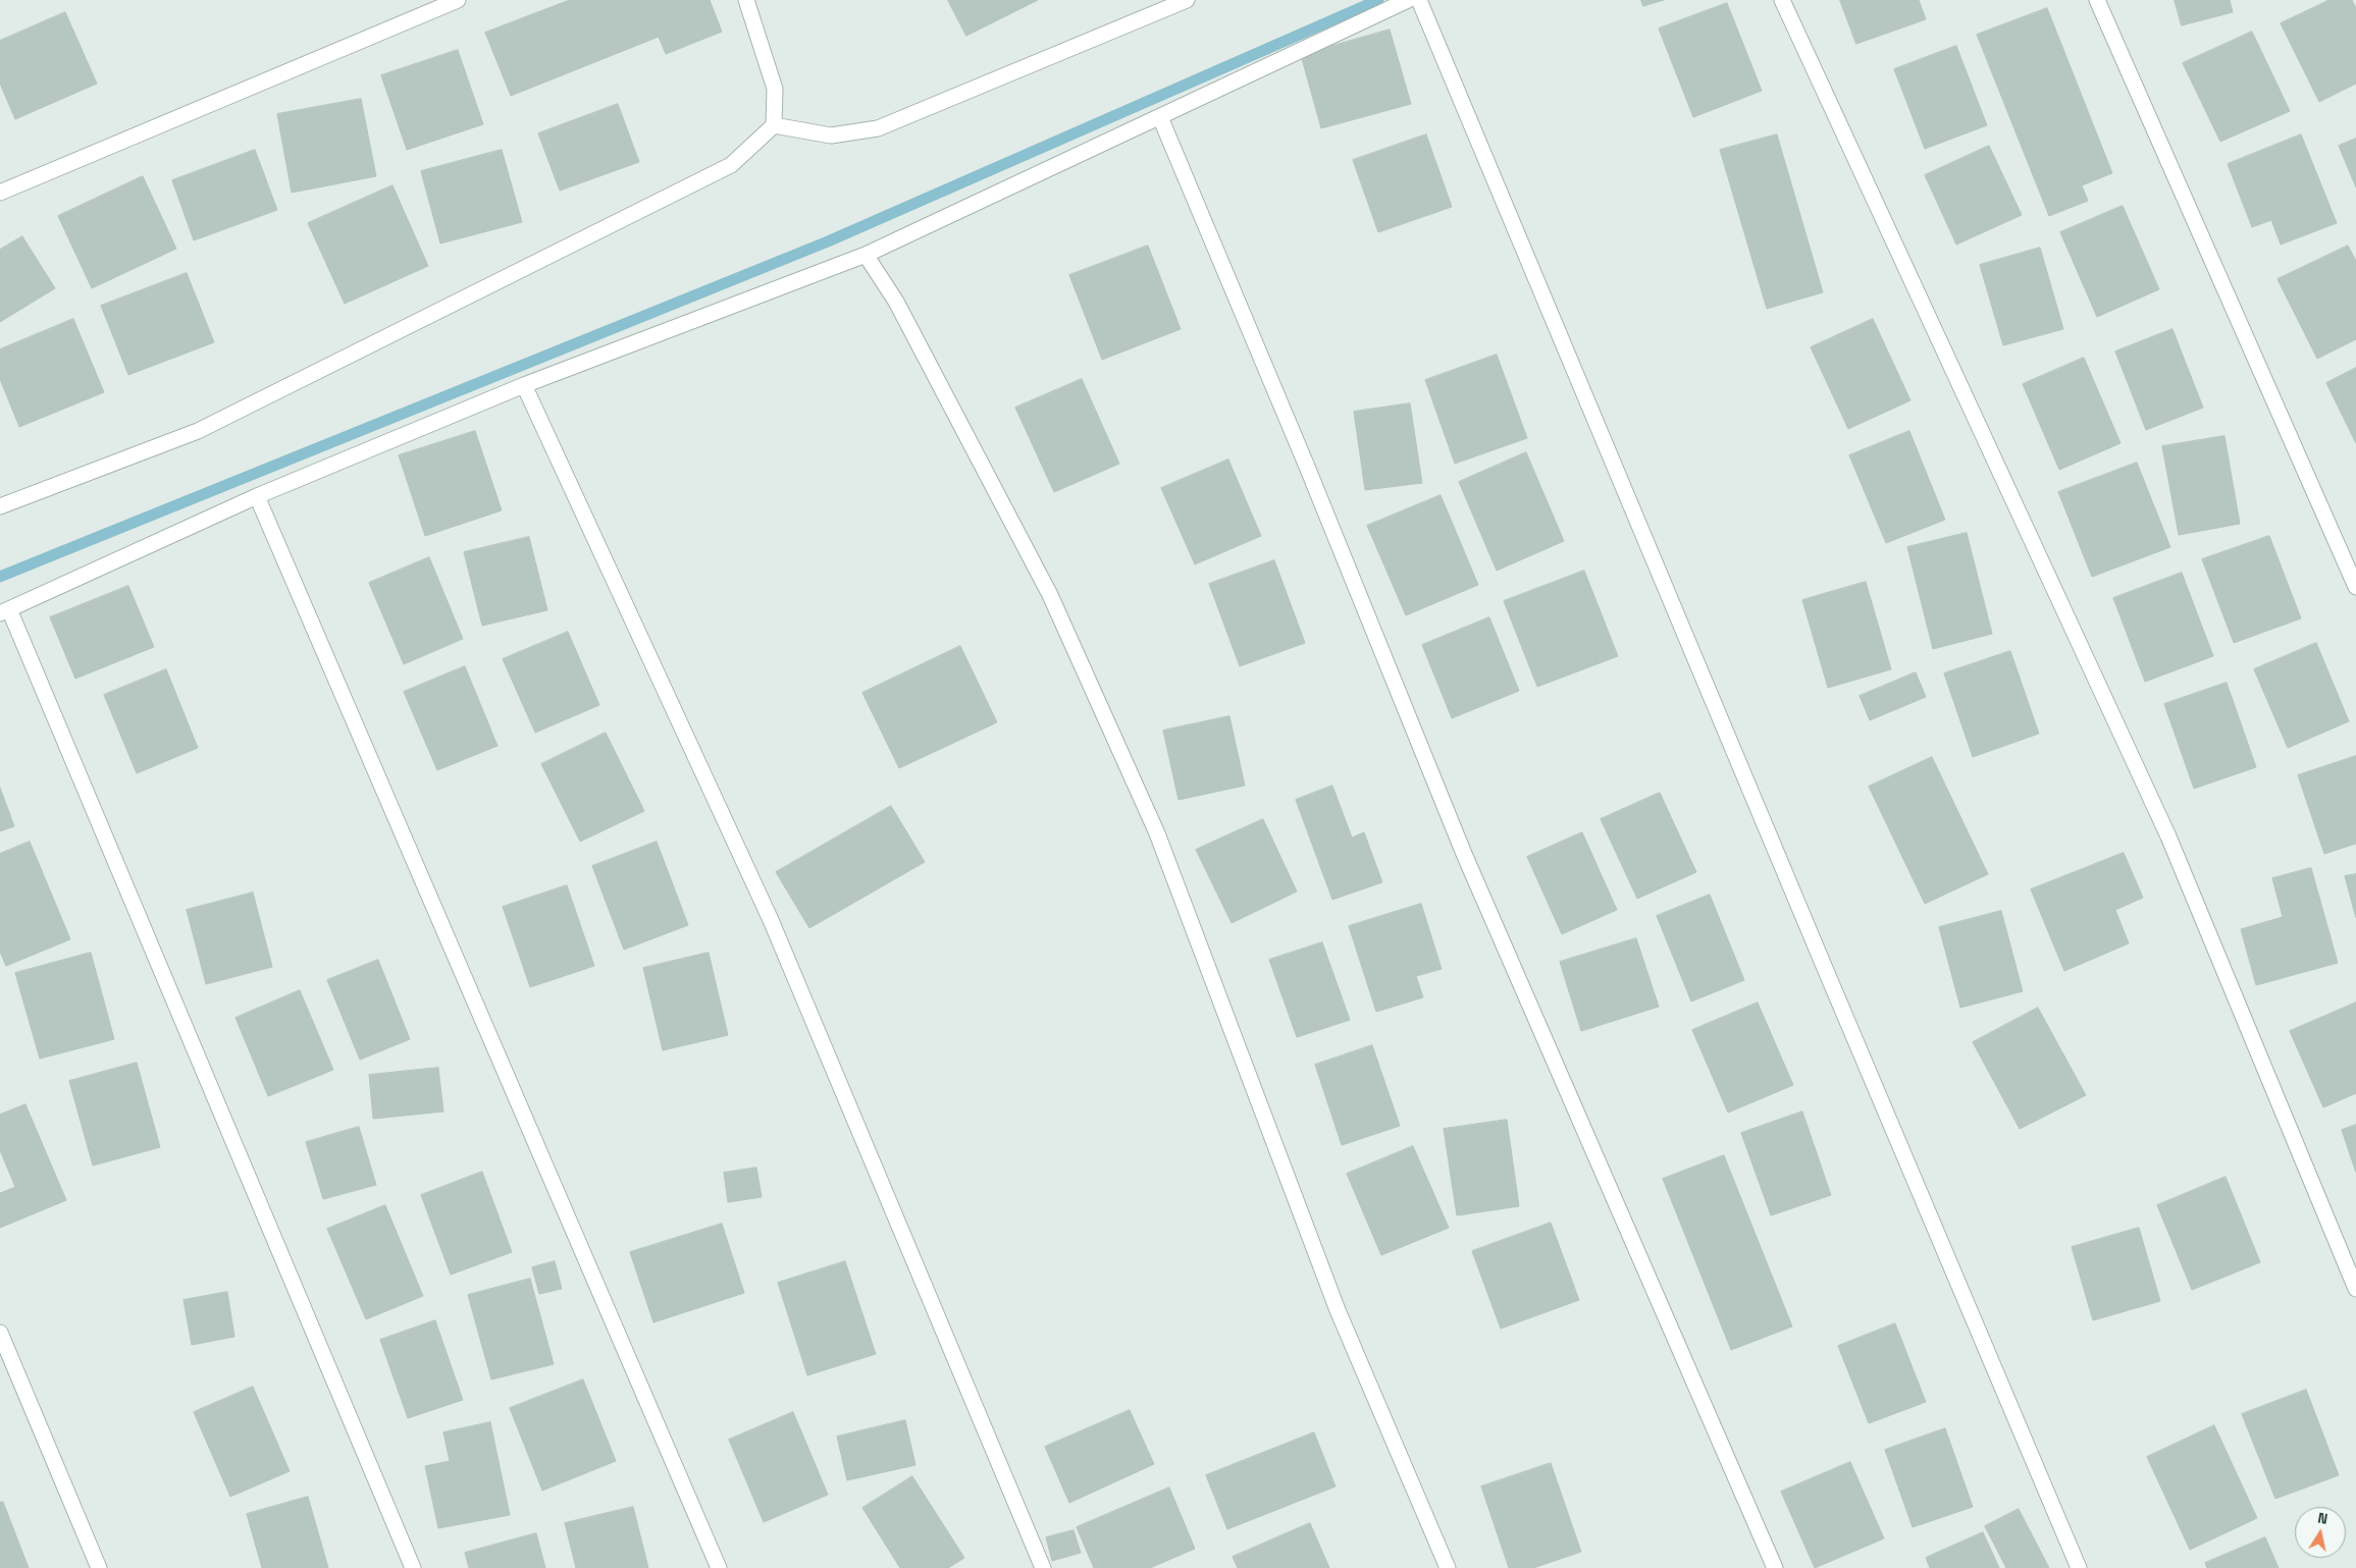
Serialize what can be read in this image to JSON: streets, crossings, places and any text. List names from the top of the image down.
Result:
{
  "north": "top"
}
